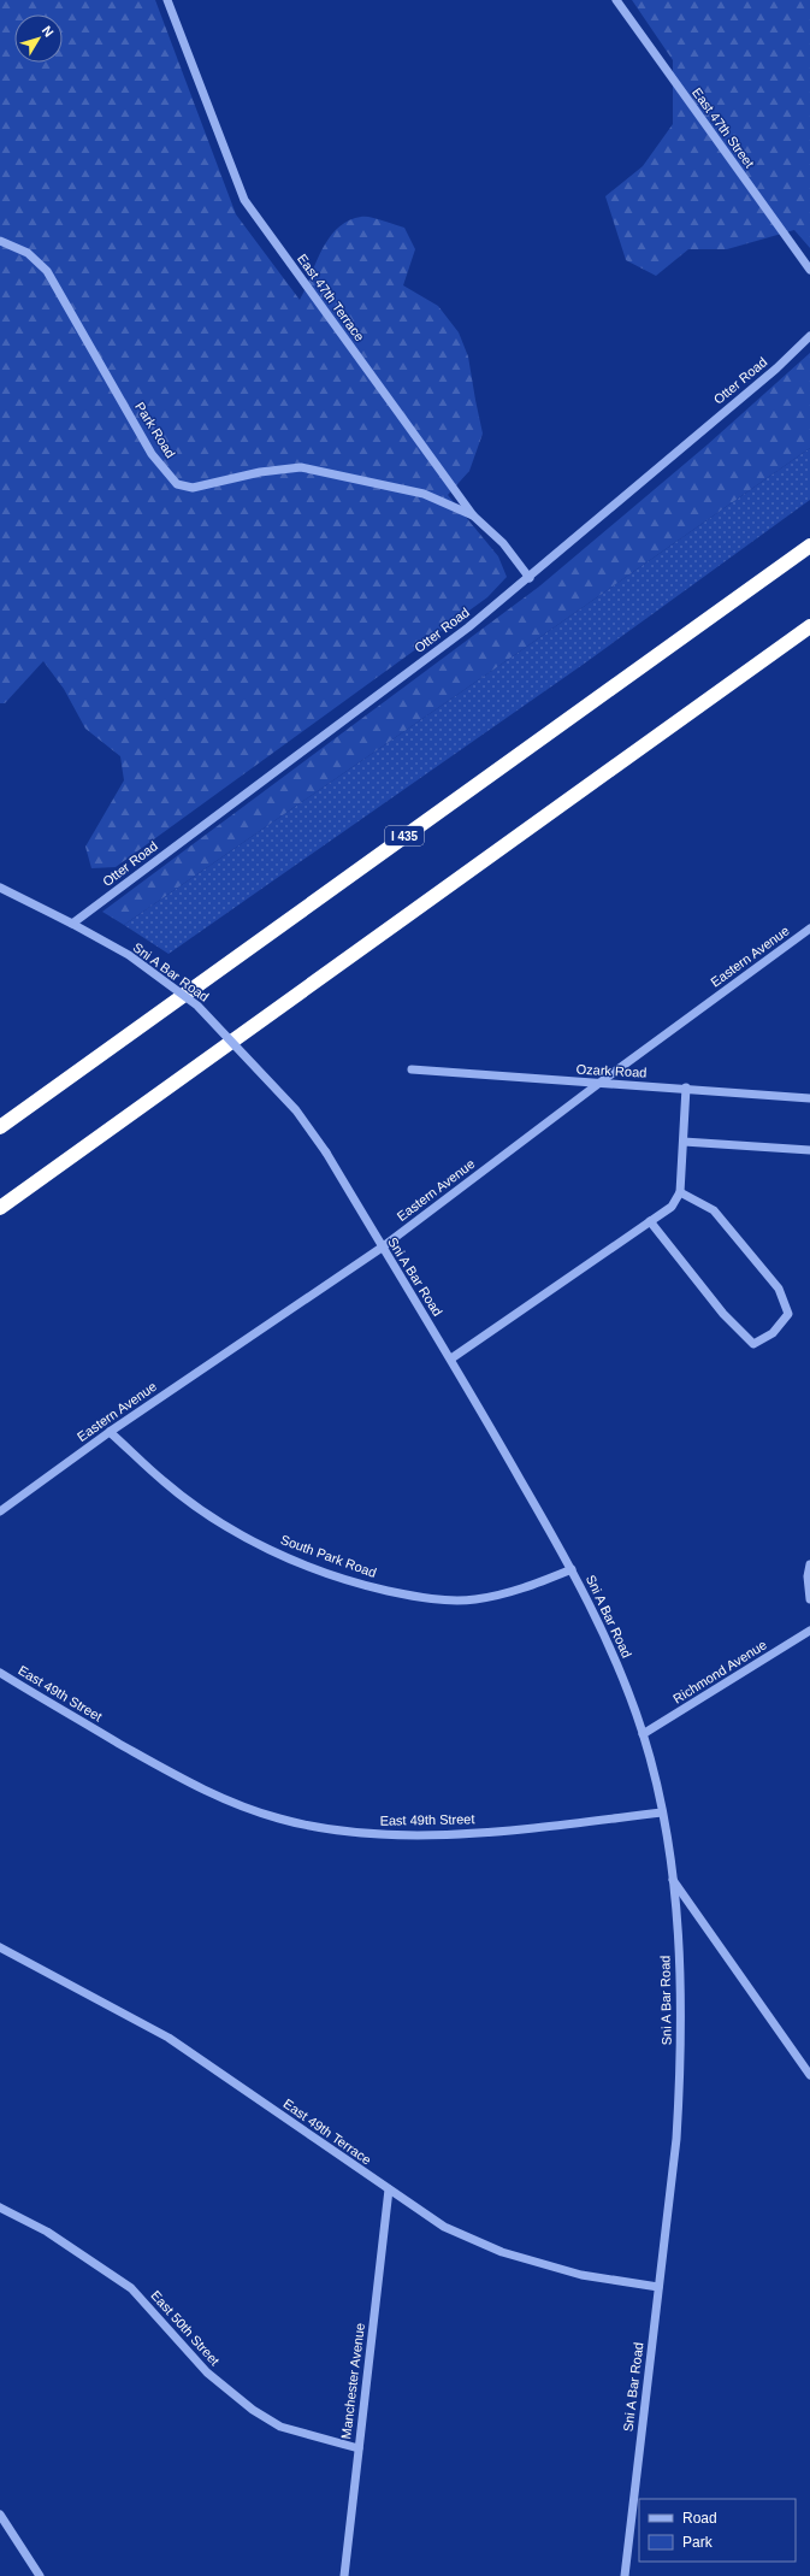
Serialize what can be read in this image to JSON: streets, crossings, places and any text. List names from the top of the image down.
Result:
{
  "streets": {
    "highway": ["I 435"],
    "street": [
      "East 47th Street",
      "East 47th Terrace",
      "Otter Road",
      "Park Road",
      "Eastern Avenue",
      "Sni A Bar Road",
      "Ozark Road",
      "South Park Road",
      "Richmond Avenue",
      "East 49th Street",
      "East 49th Terrace",
      "East 50th Street",
      "Manchester Avenue"
    ]
  },
  "crossings": [
    ["East 47th Terrace", "Otter Road"],
    ["East 47th Terrace", "Park Road"],
    ["Otter Road", "Sni A Bar Road"],
    ["Eastern Avenue", "Sni A Bar Road"],
    ["Eastern Avenue", "Ozark Road"],
    ["Eastern Avenue", "South Park Road"],
    ["Sni A Bar Road", "South Park Road"],
    ["Sni A Bar Road", "Richmond Avenue"],
    ["Sni A Bar Road", "East 49th Street"],
    ["Sni A Bar Road", "East 49th Terrace"],
    ["East 49th Terrace", "Manchester Avenue"],
    ["East 50th Street", "Manchester Avenue"]
  ],
  "legend": ["Road", "Park"],
  "north": "top right"
}
